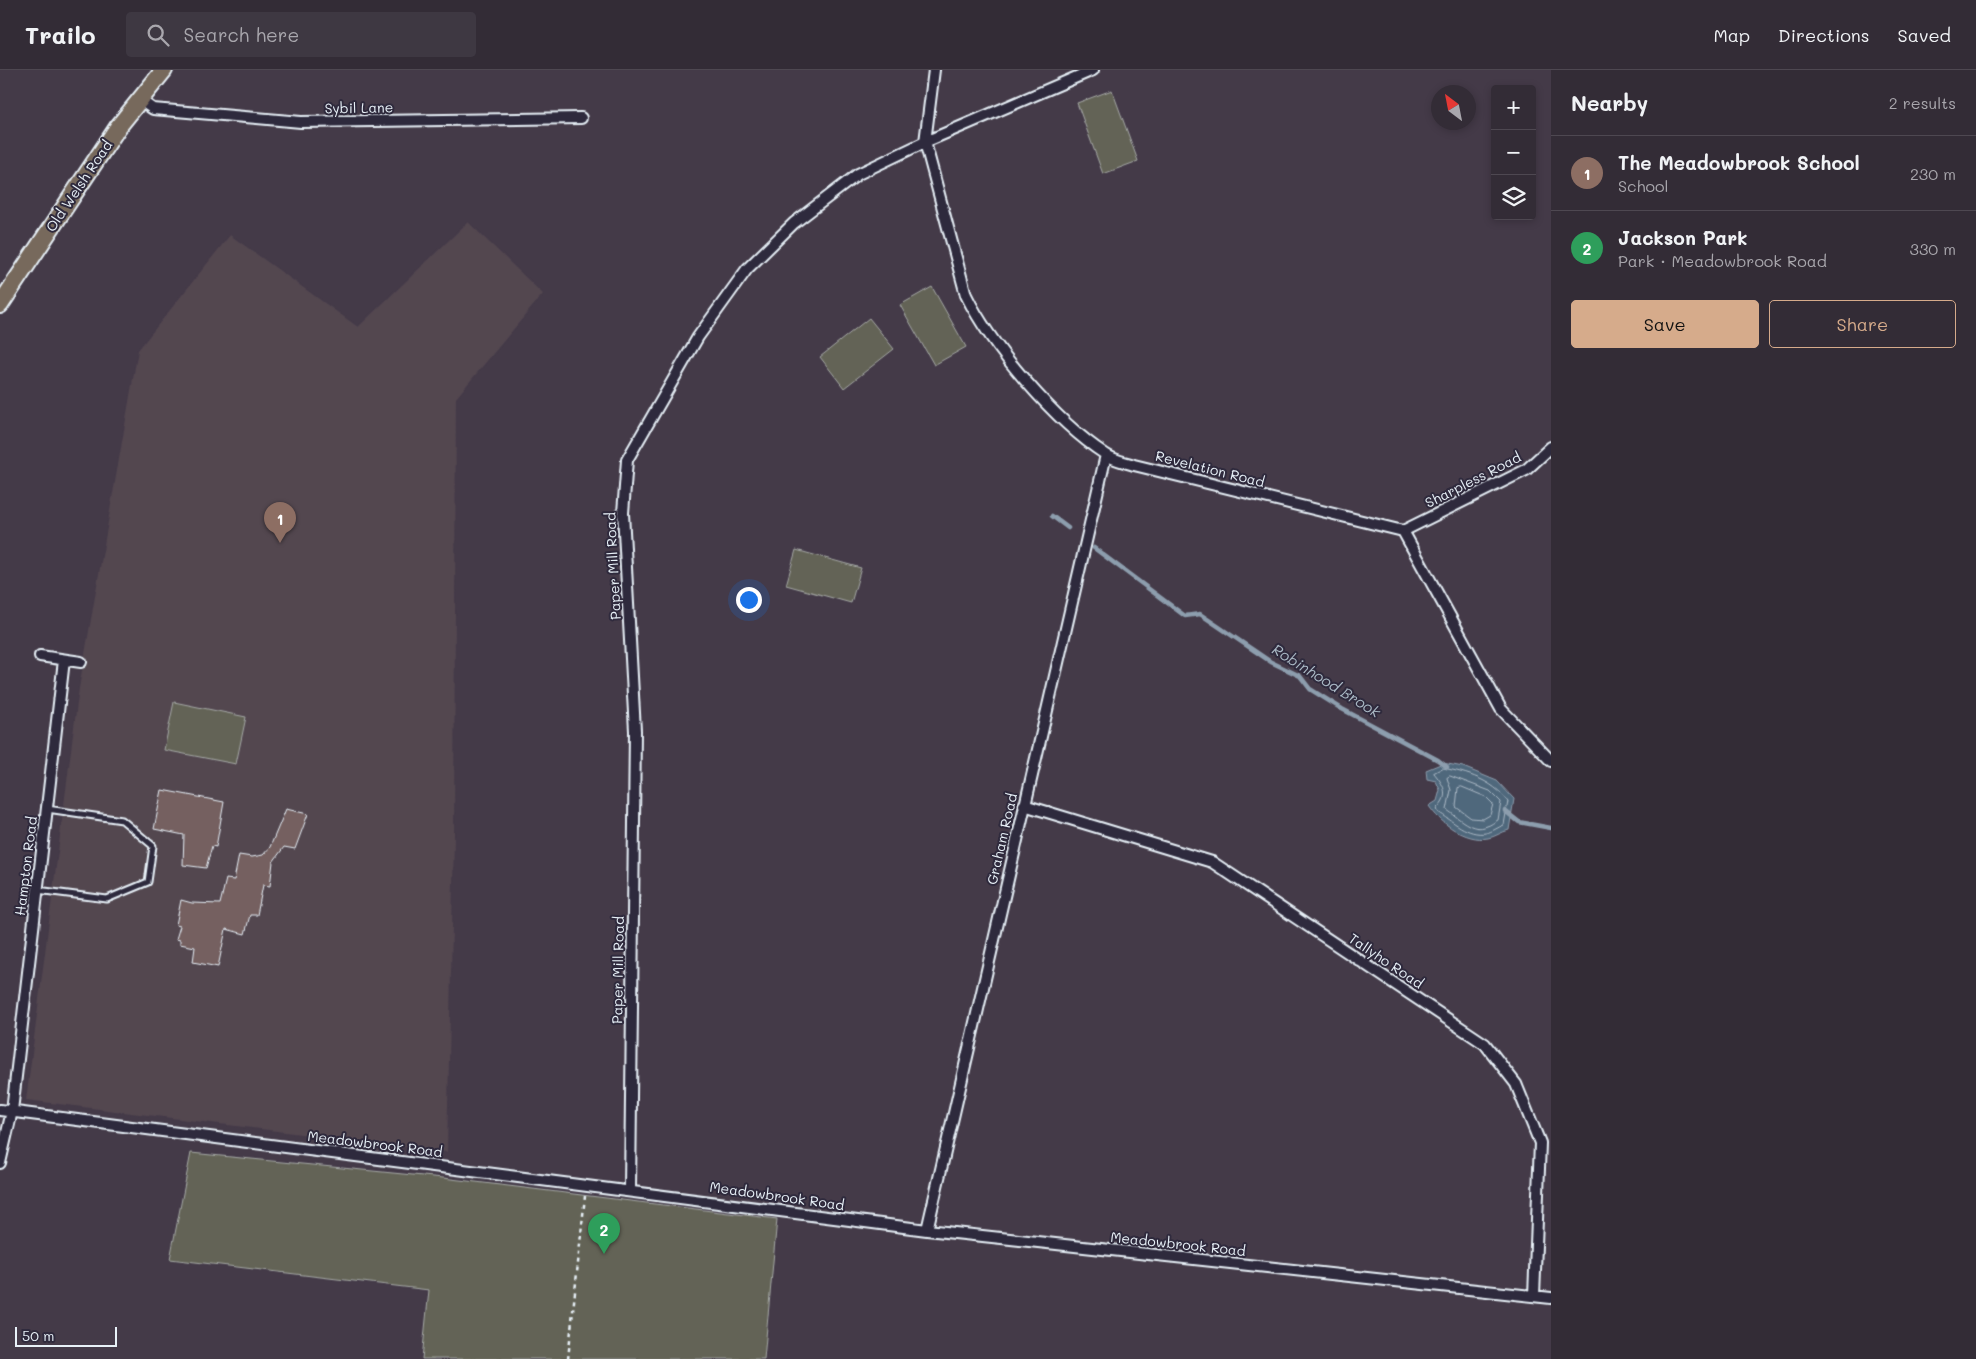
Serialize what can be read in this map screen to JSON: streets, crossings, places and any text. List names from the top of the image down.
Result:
{
  "streets": {
    "main road": ["Old Welsh Road"],
    "street": [
      "Sybil Lane",
      "Revelation Road",
      "Sharpless Road",
      "Paper Mill Road",
      "Graham Road",
      "Hampton Road",
      "Tallyho Road",
      "Meadowbrook Road"
    ]
  },
  "crossings": [
    ["Sybil Lane", "Old Welsh Road"],
    ["Revelation Road", "Sharpless Road"],
    ["Revelation Road", "Paper Mill Road"],
    ["Revelation Road", "Graham Road"],
    ["Paper Mill Road", "Meadowbrook Road"],
    ["Graham Road", "Tallyho Road"],
    ["Graham Road", "Meadowbrook Road"],
    ["Hampton Road", "Meadowbrook Road"],
    ["Tallyho Road", "Meadowbrook Road"]
  ],
  "water": ["Robinhood Brook"],
  "scale_bar": "50 m",
  "north": "top left",
  "page": {
    "header": "Trailo",
    "search": "Search here",
    "nav": ["Map", "Directions", "Saved"],
    "heading": ["Nearby", "2 results"],
    "map_buttons": ["+", "−"],
    "list": [
      {
        "mark": "1",
        "name": "The Meadowbrook School",
        "note": "School",
        "value": "230 m"
      },
      {
        "mark": "2",
        "name": "Jackson Park",
        "note": "Park · Meadowbrook Road",
        "value": "330 m"
      }
    ],
    "buttons": ["Save", "Share"],
    "pins": ["1", "2"],
    "scale": "50 m"
  }
}
